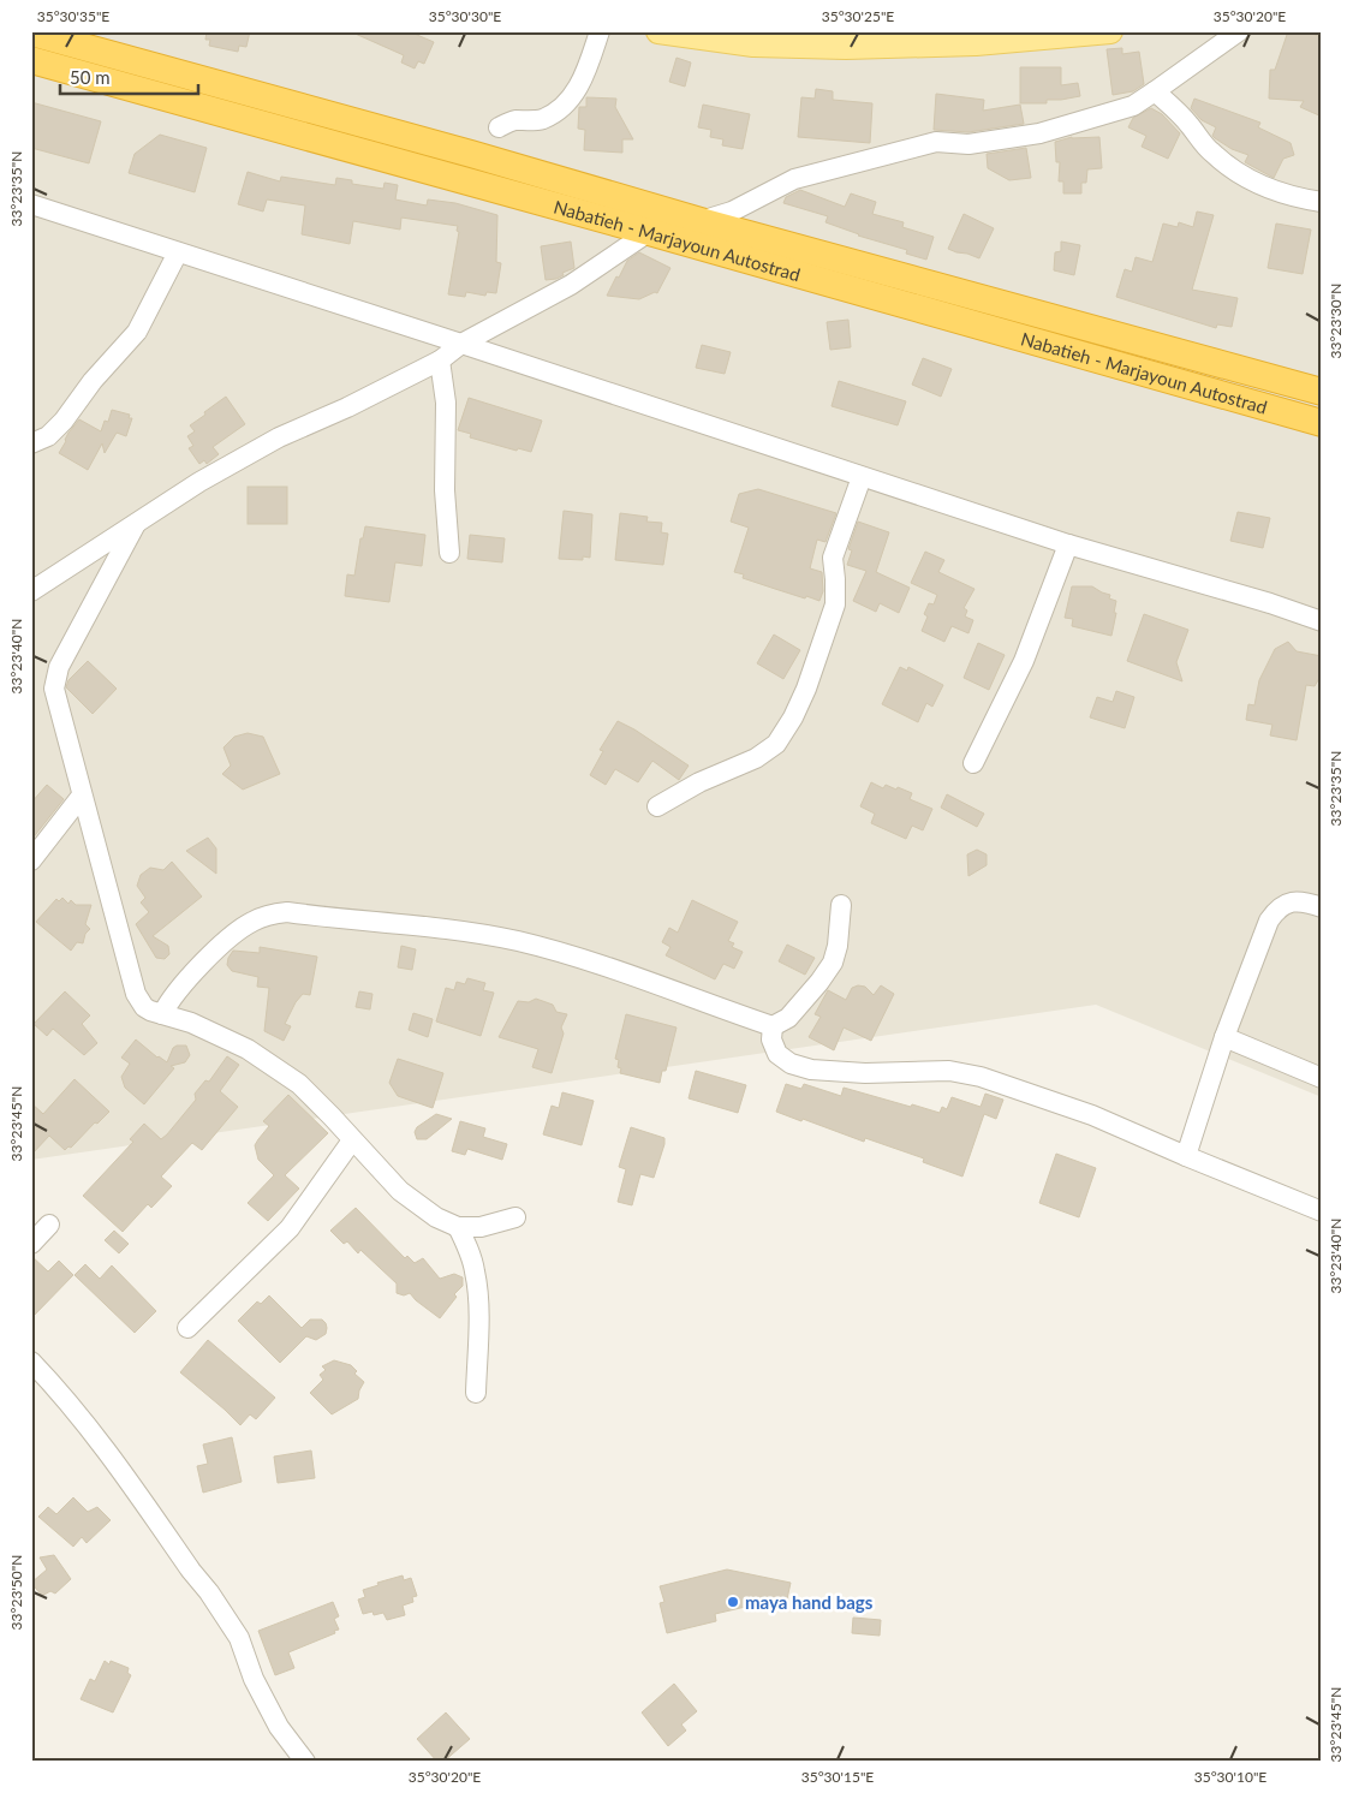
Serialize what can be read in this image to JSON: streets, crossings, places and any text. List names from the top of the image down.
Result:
{
  "streets": {
    "highway": ["Nabatieh - Marjayoun Autostrad"]
  },
  "places": ["maya hand bags"],
  "scale_bar": "50 m",
  "coordinates": [
    "35°30'35\"E",
    "35°30'30\"E",
    "35°30'25\"E",
    "35°30'20\"E",
    "33°23'35\"N",
    "33°23'30\"N",
    "33°23'40\"N",
    "33°23'45\"N",
    "33°23'50\"N",
    "35°30'15\"E",
    "35°30'10\"E"
  ]
}
